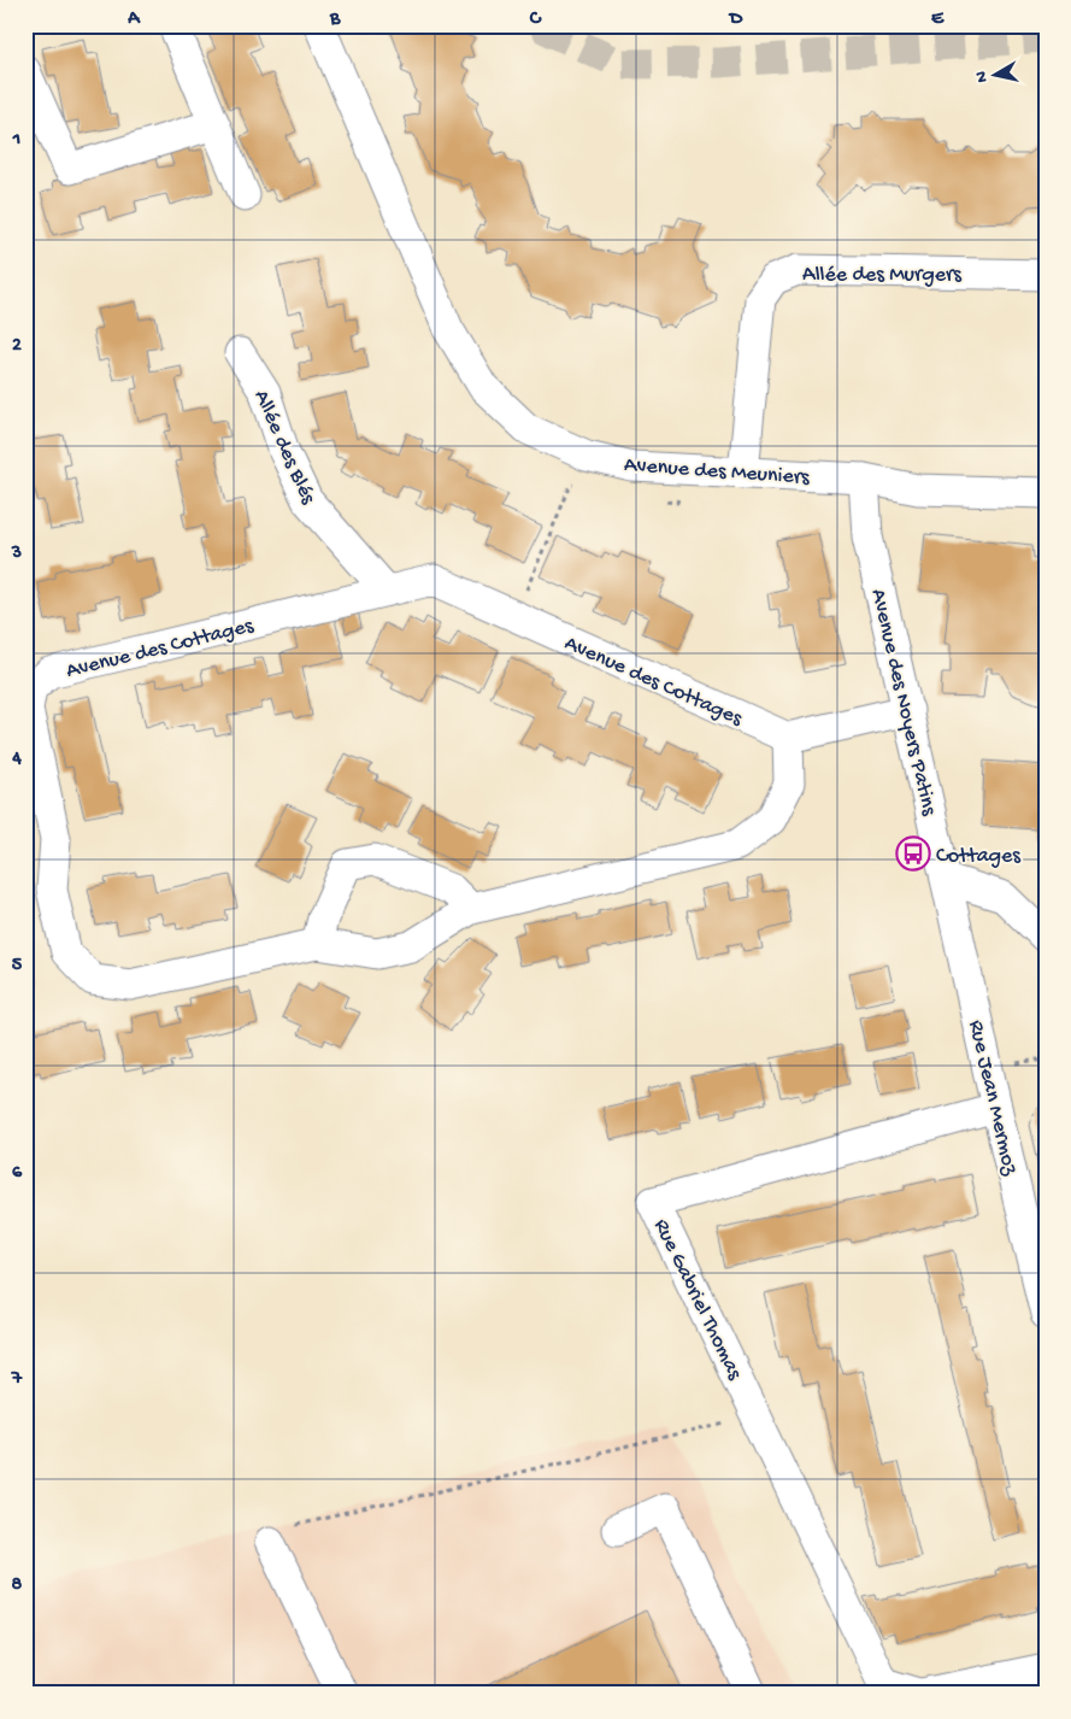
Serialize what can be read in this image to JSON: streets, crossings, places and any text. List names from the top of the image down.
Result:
{
  "streets": {
    "street": [
      "Allée des Murgers",
      "Allée des Blés",
      "Avenue des Meuniers",
      "Avenue des Cottages",
      "Avenue des Noyers Patins",
      "Rue Jean Mermoz",
      "Rue Gabriel Thomas"
    ]
  },
  "crossings": [
    ["Allée des Murgers", "Avenue des Meuniers"],
    ["Allée des Blés", "Avenue des Cottages"],
    ["Avenue des Meuniers", "Avenue des Noyers Patins"],
    ["Avenue des Noyers Patins", "Rue Jean Mermoz"],
    ["Rue Jean Mermoz", "Rue Gabriel Thomas"]
  ],
  "places": {
    "bus stop": ["Cottages"]
  },
  "north": "left",
  "grid": {
    "columns": [
      "A",
      "B",
      "C",
      "D",
      "E"
    ],
    "rows": [
      "1",
      "2",
      "3",
      "4",
      "5",
      "6",
      "7",
      "8"
    ]
  }
}
